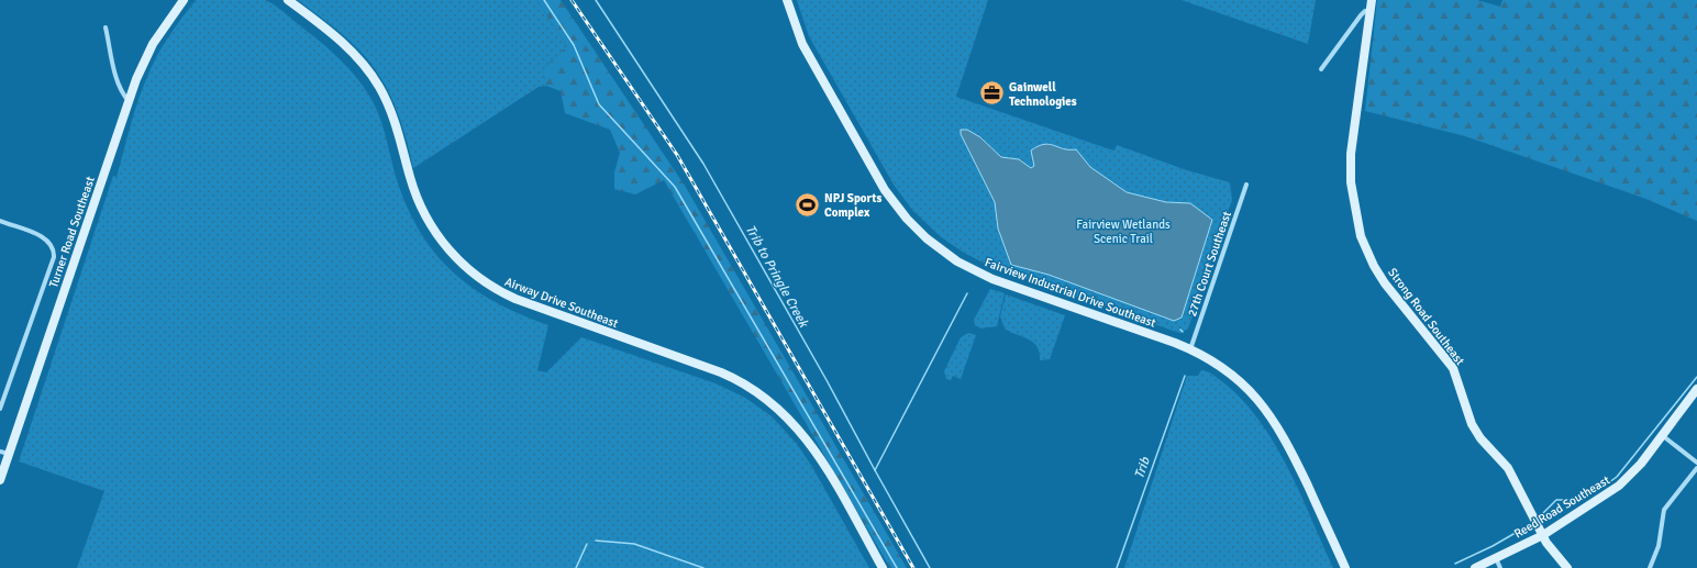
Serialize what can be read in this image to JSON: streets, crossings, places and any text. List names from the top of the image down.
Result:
{
  "streets": {
    "street": [
      "Turner Road Southeast",
      "27th Court Southeast",
      "Fairview Industrial Drive Southeast",
      "Airway Drive Southeast",
      "Strong Road Southeast",
      "Reed Road Southeast"
    ]
  },
  "crossings": [
    ["27th Court Southeast", "Fairview Industrial Drive Southeast"],
    ["Strong Road Southeast", "Reed Road Southeast"]
  ],
  "water": ["Trib to Pringle Creek", "Trib"],
  "parks": ["Fairview Wetlands Scenic Trail"],
  "places": {
    "office": ["Gainwell Technologies"],
    "sports": ["NPJ Sports Complex"]
  }
}
